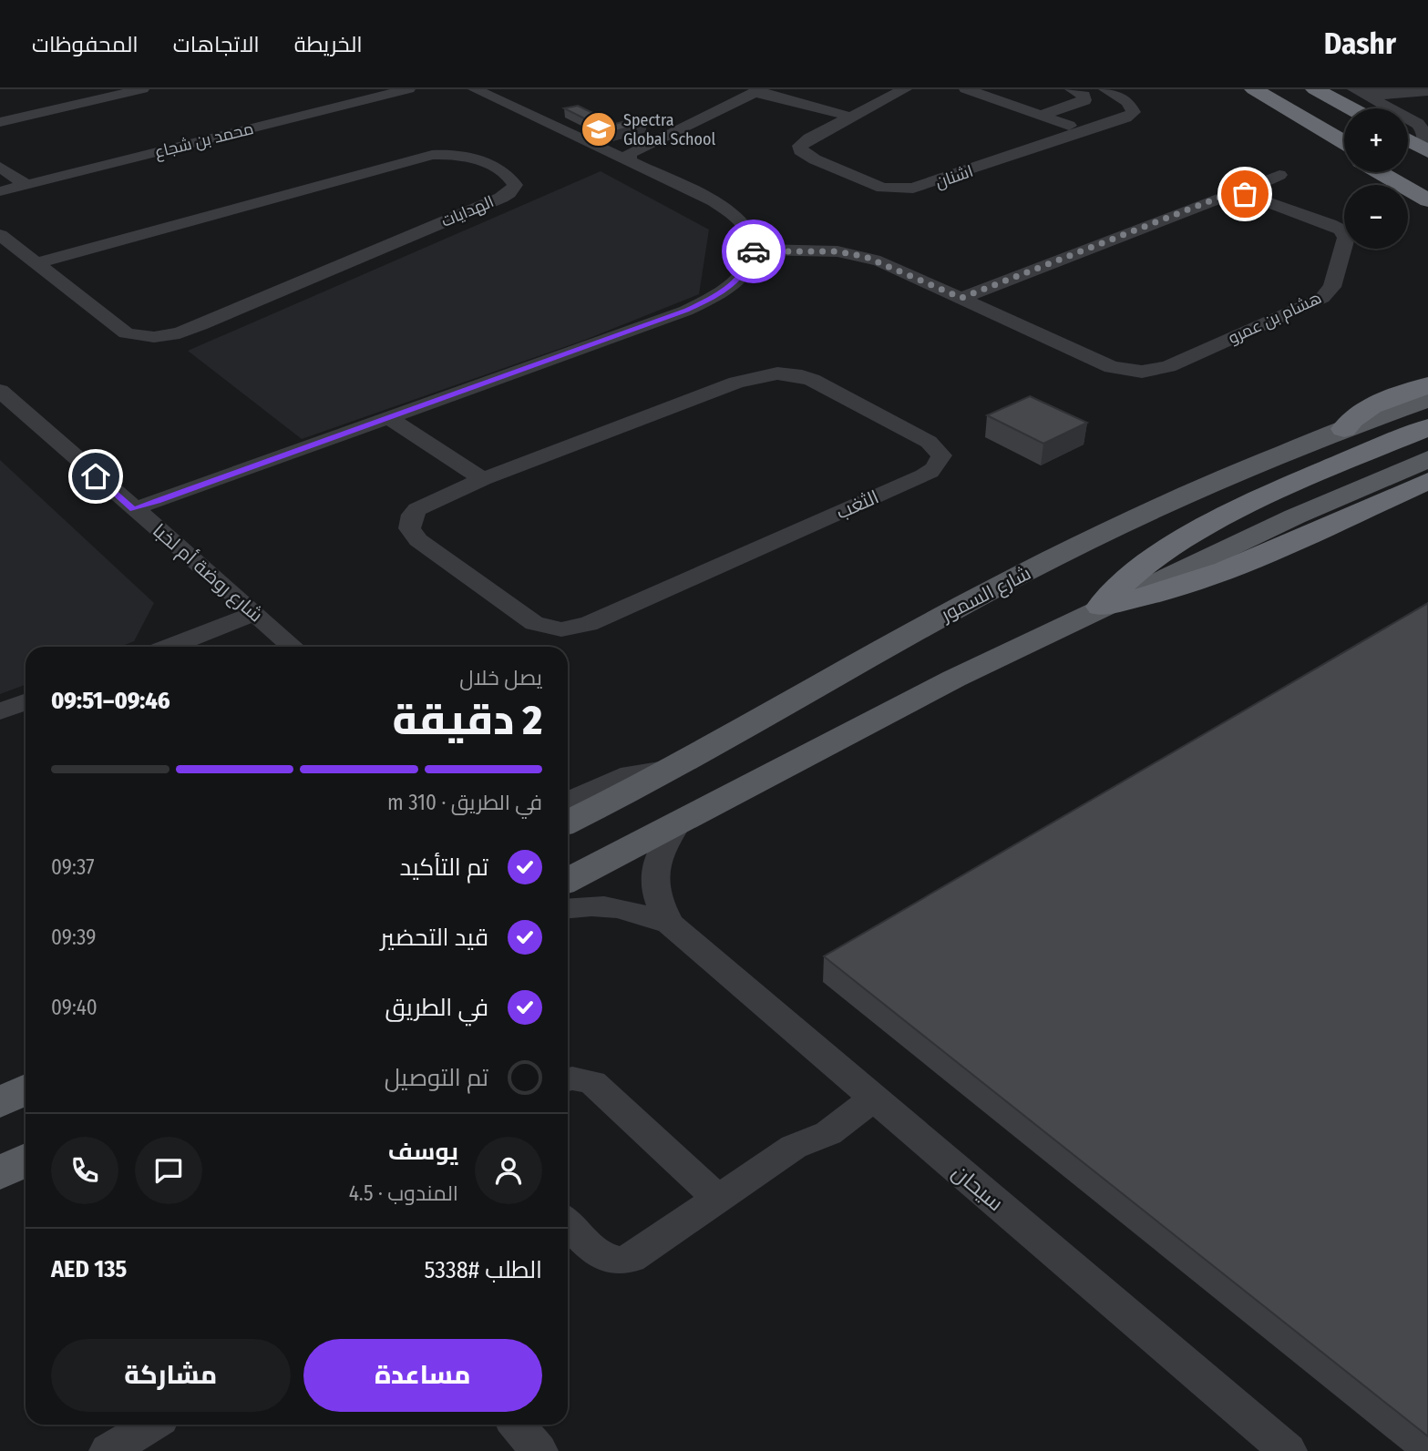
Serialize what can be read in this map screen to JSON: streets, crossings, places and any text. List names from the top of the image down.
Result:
{
  "streets": {
    "main road": ["شارع السمور"],
    "street": [
      "محمد بن شجاع",
      "اشنان",
      "الهدايات",
      "هشام بن عمرو",
      "الثغب",
      "شارع روضة أم لخبا",
      "سيحان"
    ]
  },
  "places": {
    "school or university": ["Spectra Global School"]
  },
  "page": {
    "header": "Dashr",
    "nav": ["الخريطة", "الاتجاهات", "المحفوظات"],
    "map_buttons": ["+", "−"],
    "heading": ["2 دقيقة", "يصل خلال", "09:46–09:51"],
    "panel": [
      "يوسف",
      "المندوب · 4.5",
      "الطلب #5338",
      "AED 135"
    ],
    "bar": "في الطريق · 310 m",
    "list": [
      ["تم التأكيد", "09:37"],
      ["قيد التحضير", "09:39"],
      ["في الطريق", "09:40"],
      "تم التوصيل"
    ],
    "buttons": ["مساعدة", "مشاركة"]
  }
}
